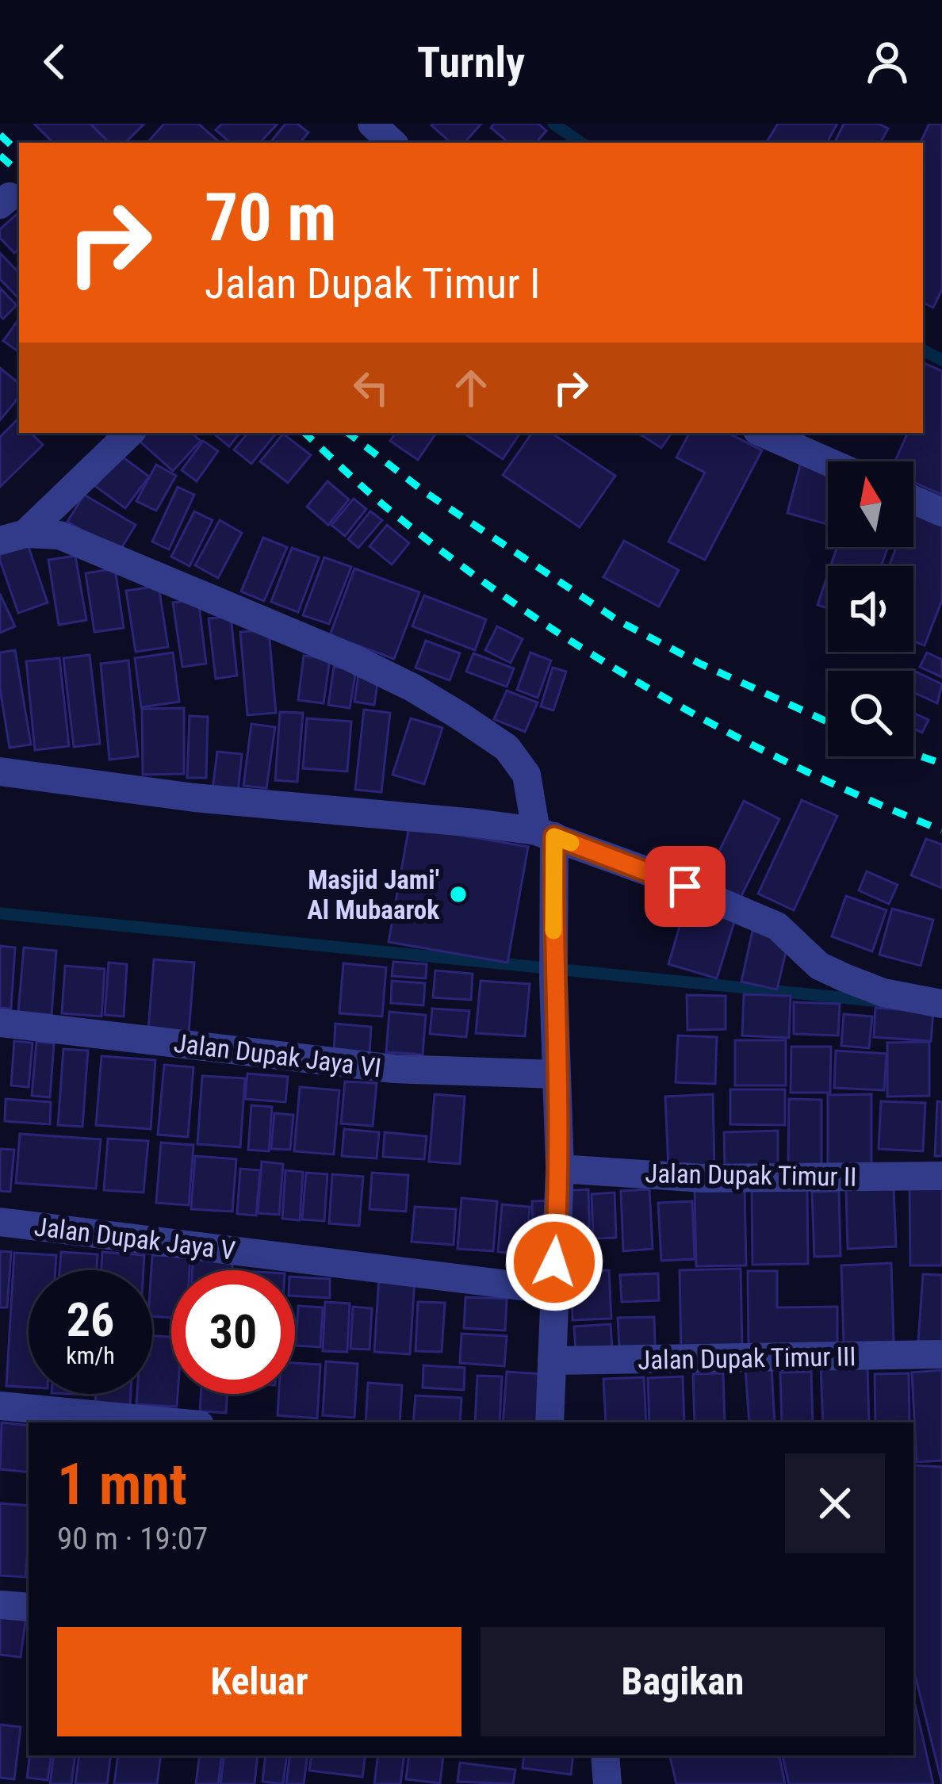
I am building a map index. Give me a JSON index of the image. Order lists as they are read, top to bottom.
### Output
{
  "streets": {
    "street": [
      "Jalan Dupak Jaya VI",
      "Jalan Dupak Timur II",
      "Jalan Dupak Jaya V",
      "Jalan Dupak Timur III"
    ]
  },
  "places": ["Masjid Jami' Al Mubaarok"],
  "north": "top",
  "page": {
    "header": "Turnly",
    "turn": ["70 m", "Jalan Dupak Timur I"],
    "speed": "26 km/h",
    "limit": "30",
    "heading": ["1 mnt", "90 m · 19:07"],
    "buttons": ["Keluar", "Bagikan"]
  }
}
